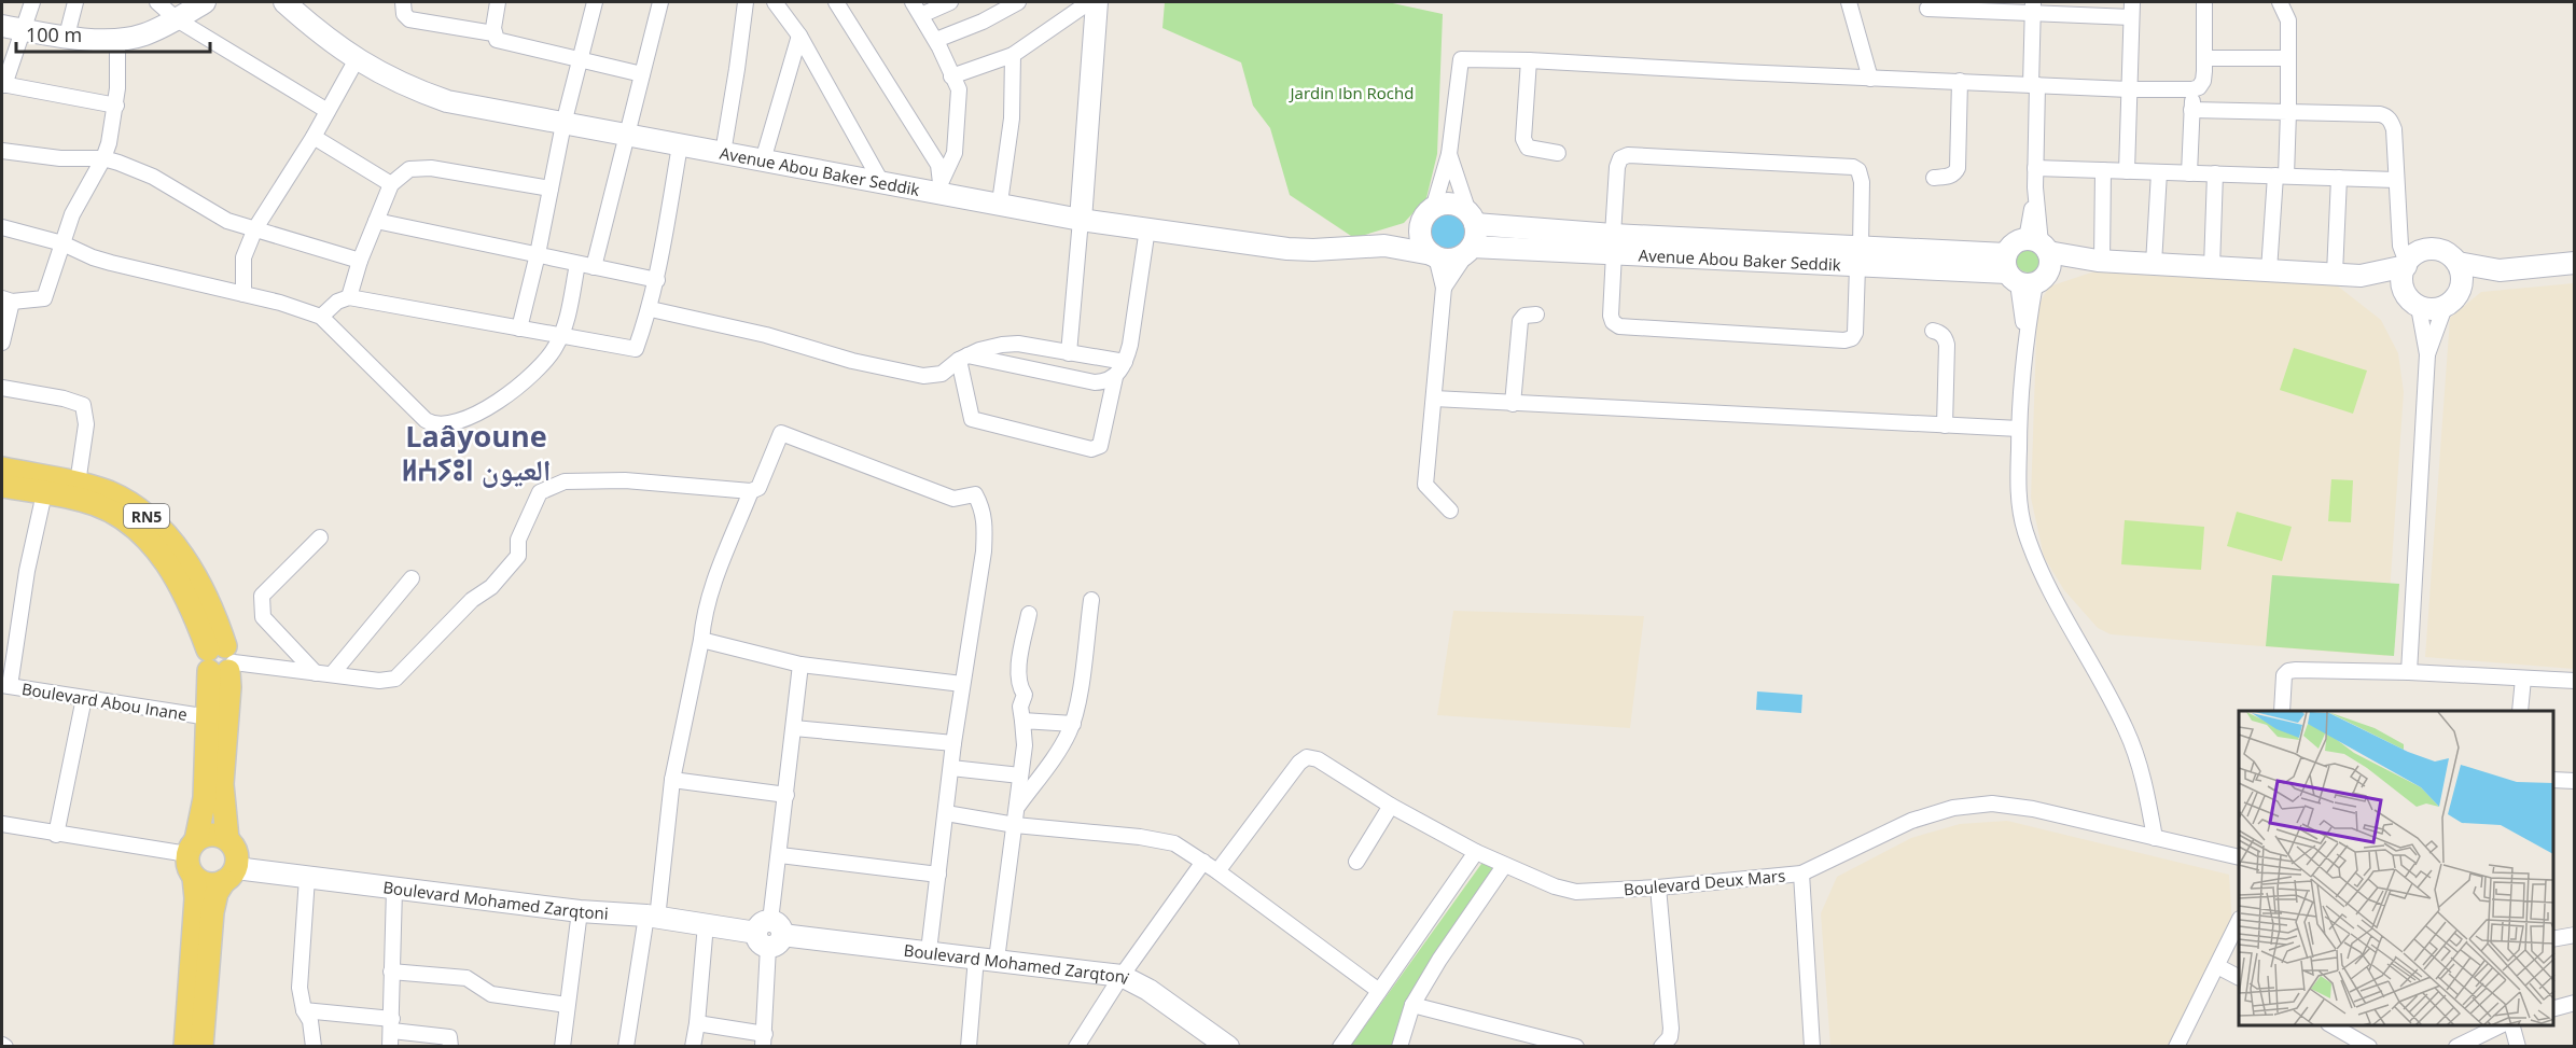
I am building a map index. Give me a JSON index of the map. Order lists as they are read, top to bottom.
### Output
{
  "streets": {
    "main road": ["Avenue Abou Baker Seddik", "RN5", "Boulevard Mohamed Zarqtoni"],
    "street": ["Boulevard Abou Inane", "Boulevard Deux Mars"]
  },
  "crossings": [
    ["RN5", "Boulevard Abou Inane"],
    ["RN5", "Boulevard Mohamed Zarqtoni"]
  ],
  "districts": ["Laâyoune ⵍⵄⵢⵓⵏ العيون"],
  "parks": ["Jardin Ibn Rochd"],
  "scale_bar": "100 m"
}
